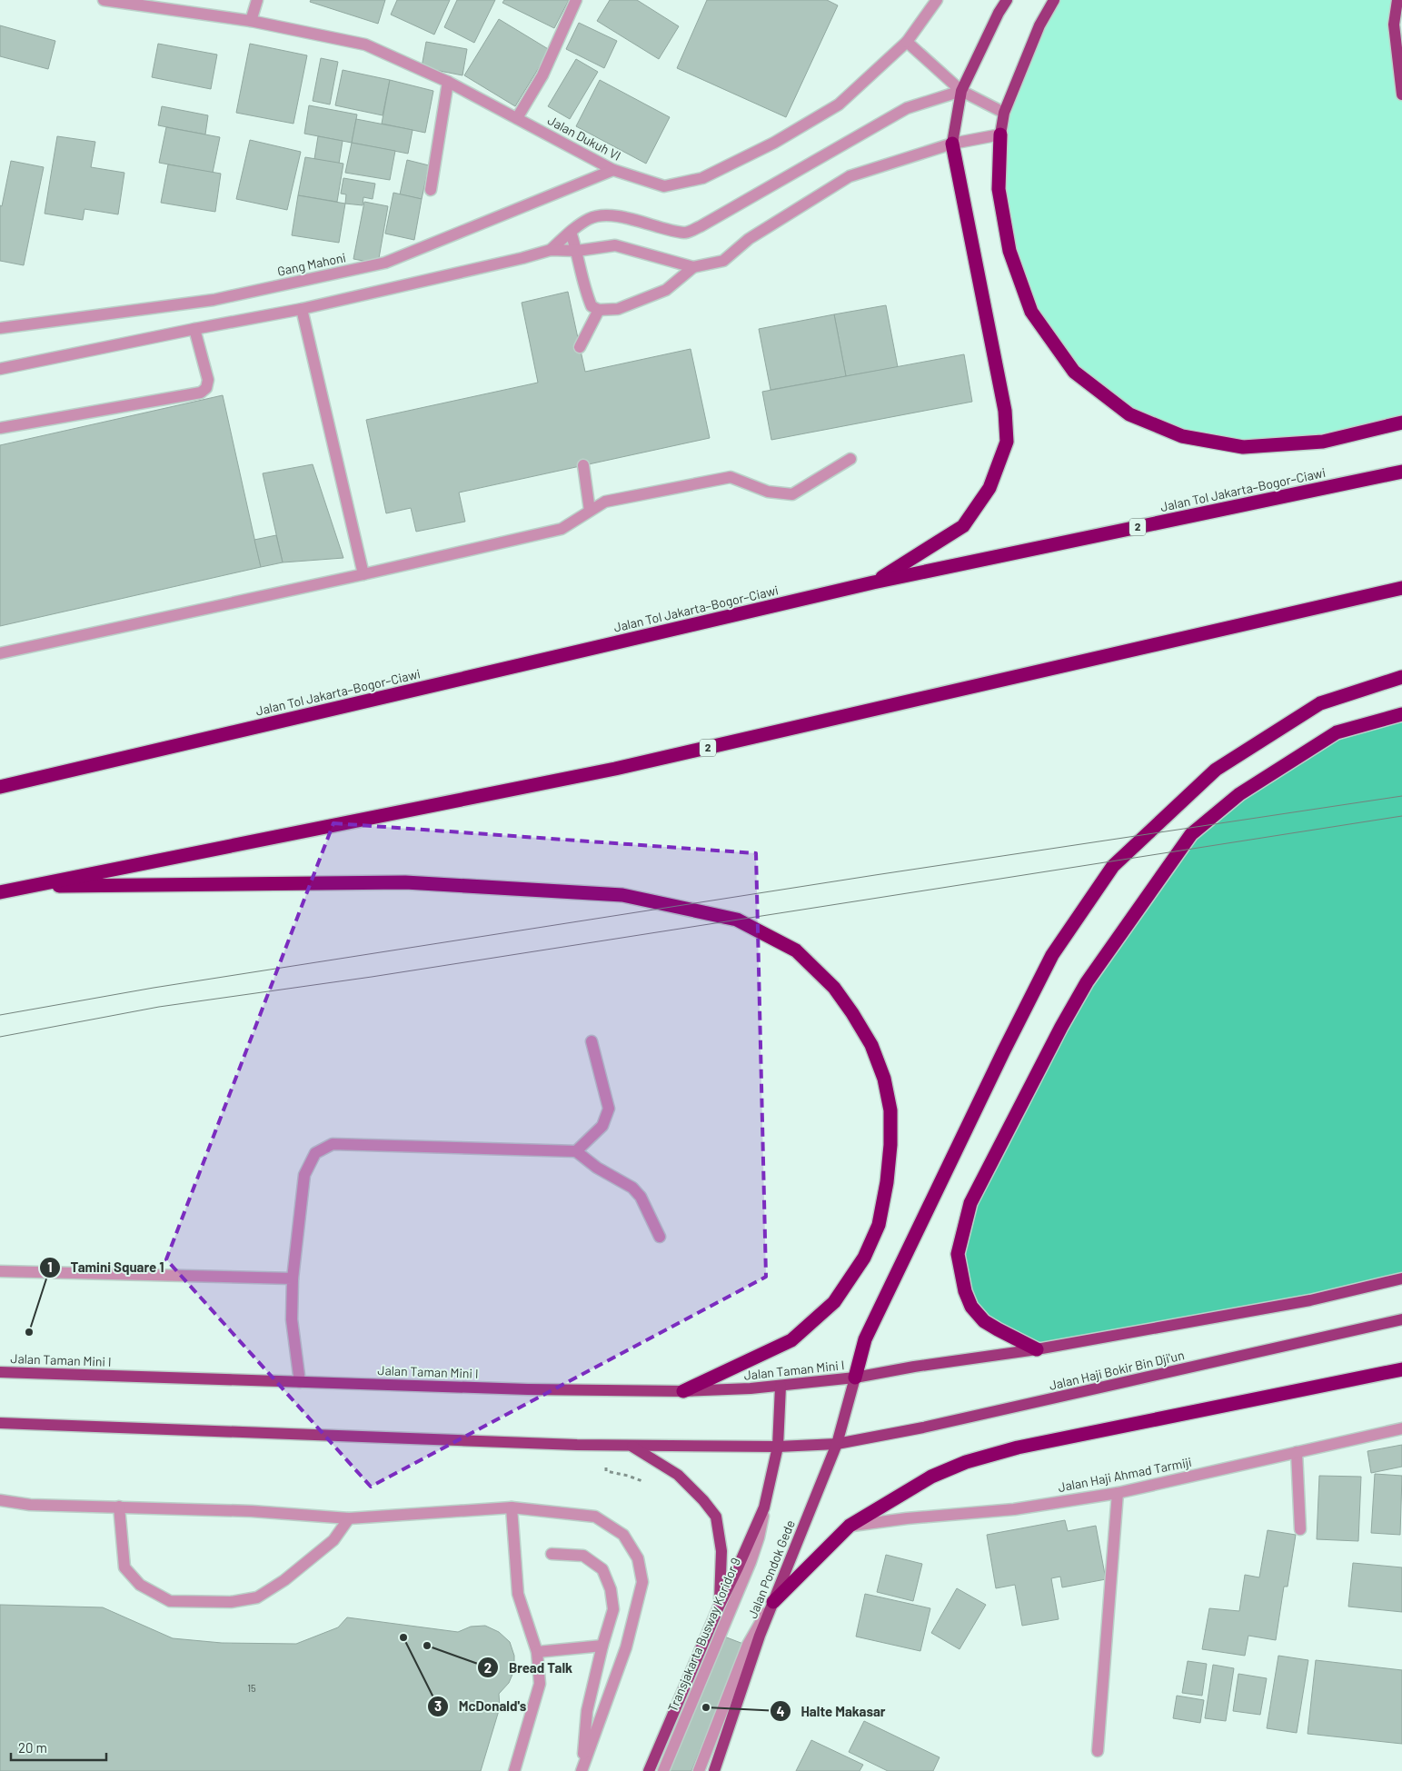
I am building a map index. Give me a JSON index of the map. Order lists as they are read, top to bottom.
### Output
{
  "streets": {
    "highway": ["Jalan Tol Jakarta–Bogor–Ciawi", "2"],
    "main road": ["Jalan Taman Mini I", "Jalan Haji Bokir Bin Dji'un", "Jalan Pondok Gede"],
    "street": [
      "Jalan Dukuh VI",
      "Gang Mahoni",
      "Jalan Haji Ahmad Tarmiji",
      "Transjakarta Busway Koridor 9"
    ]
  },
  "crossings": [
    ["Jalan Dukuh VI", "Gang Mahoni"],
    ["Jalan Taman Mini I", "Jalan Pondok Gede"],
    ["Jalan Haji Bokir Bin Dji'un", "Jalan Pondok Gede"]
  ],
  "places": [
    "Tamini Square 1",
    "McDonald's",
    "Bread Talk",
    "Halte Makasar"
  ],
  "house_numbers": ["15"],
  "scale_bar": "20 m"
}
